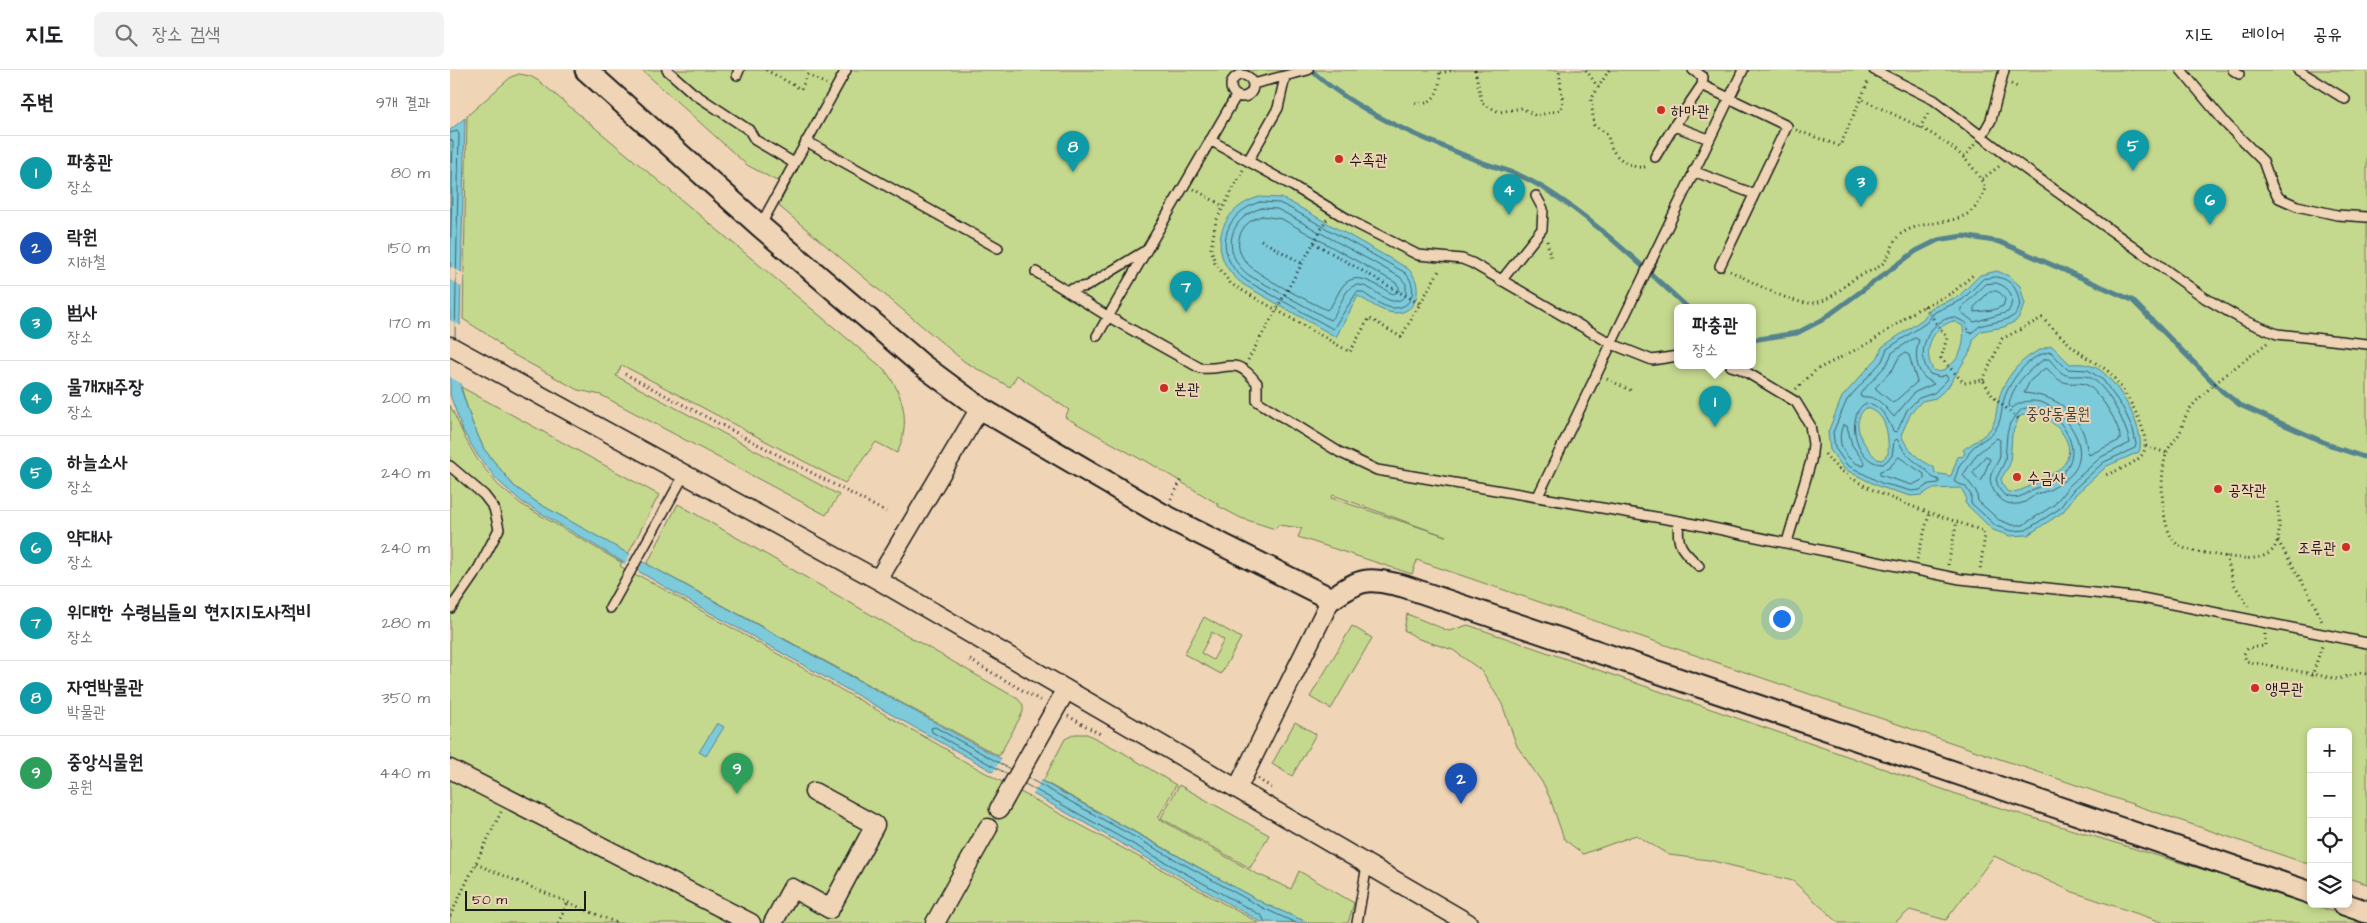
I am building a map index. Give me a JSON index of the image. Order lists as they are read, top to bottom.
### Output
{
  "parks": ["중앙동물원"],
  "places": [
    "하마관",
    "수족관",
    "본관",
    "수금사",
    "공작관",
    "조류관",
    "앵무관"
  ],
  "scale_bar": "50 m",
  "page": {
    "header": "지도",
    "search": "장소 검색",
    "nav": ["지도", "레이어", "공유"],
    "heading": ["주변", "9개 결과"],
    "pins": [
      "5",
      "8",
      "3",
      "4",
      "6",
      "7",
      "1",
      "9",
      "2"
    ],
    "list": [
      {
        "mark": "1",
        "name": "파충관",
        "note": "장소",
        "value": "80 m"
      },
      {
        "mark": "2",
        "name": "락원",
        "note": "지하철",
        "value": "150 m"
      },
      {
        "mark": "3",
        "name": "범사",
        "note": "장소",
        "value": "170 m"
      },
      {
        "mark": "4",
        "name": "물개재주장",
        "note": "장소",
        "value": "200 m"
      },
      {
        "mark": "5",
        "name": "하늘소사",
        "note": "장소",
        "value": "240 m"
      },
      {
        "mark": "6",
        "name": "약대사",
        "note": "장소",
        "value": "240 m"
      },
      {
        "mark": "7",
        "name": "위대한 수령님들의 현지지도사적비",
        "note": "장소",
        "value": "280 m"
      },
      {
        "mark": "8",
        "name": "자연박물관",
        "note": "박물관",
        "value": "350 m"
      },
      {
        "mark": "9",
        "name": "중앙식물원",
        "note": "공원",
        "value": "440 m"
      }
    ],
    "popup": ["파충관", "장소"],
    "map_buttons": ["+", "−"],
    "scale": "50 m"
  }
}
